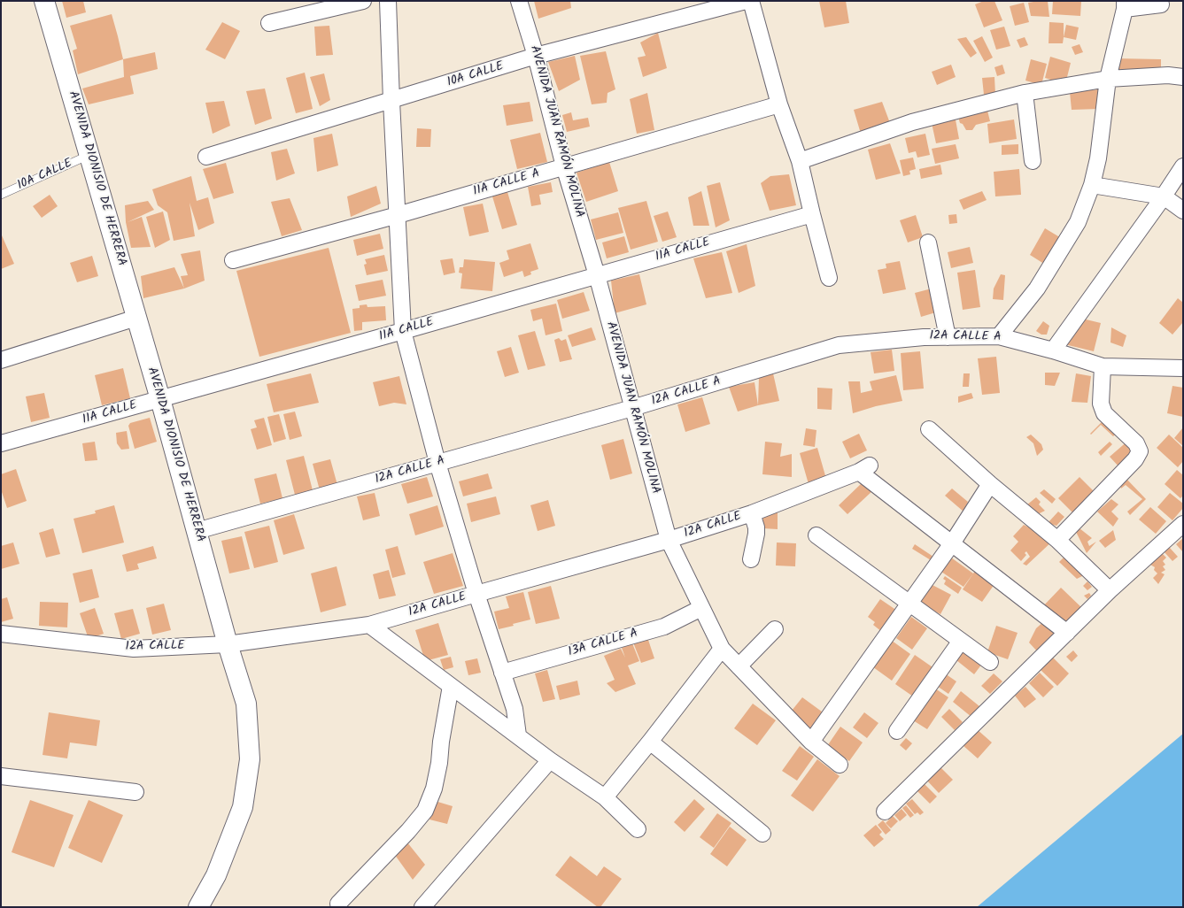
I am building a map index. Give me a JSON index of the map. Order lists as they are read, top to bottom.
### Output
{
  "streets": {
    "street": [
      "10A CALLE",
      "AVENIDA JUAN RAMÓN MOLINA",
      "AVENIDA DIONISIO DE HERRERA",
      "11A CALLE A",
      "11A CALLE",
      "12A CALLE A",
      "12A CALLE",
      "13A CALLE A"
    ]
  },
  "crossings": [
    ["10A CALLE", "AVENIDA JUAN RAMÓN MOLINA"],
    ["10A CALLE", "AVENIDA DIONISIO DE HERRERA"],
    ["AVENIDA JUAN RAMÓN MOLINA", "11A CALLE A"],
    ["AVENIDA JUAN RAMÓN MOLINA", "11A CALLE"],
    ["AVENIDA JUAN RAMÓN MOLINA", "12A CALLE A"],
    ["AVENIDA JUAN RAMÓN MOLINA", "12A CALLE"],
    ["AVENIDA JUAN RAMÓN MOLINA", "13A CALLE A"],
    ["AVENIDA DIONISIO DE HERRERA", "11A CALLE"],
    ["AVENIDA DIONISIO DE HERRERA", "12A CALLE A"],
    ["AVENIDA DIONISIO DE HERRERA", "12A CALLE"]
  ]
}
